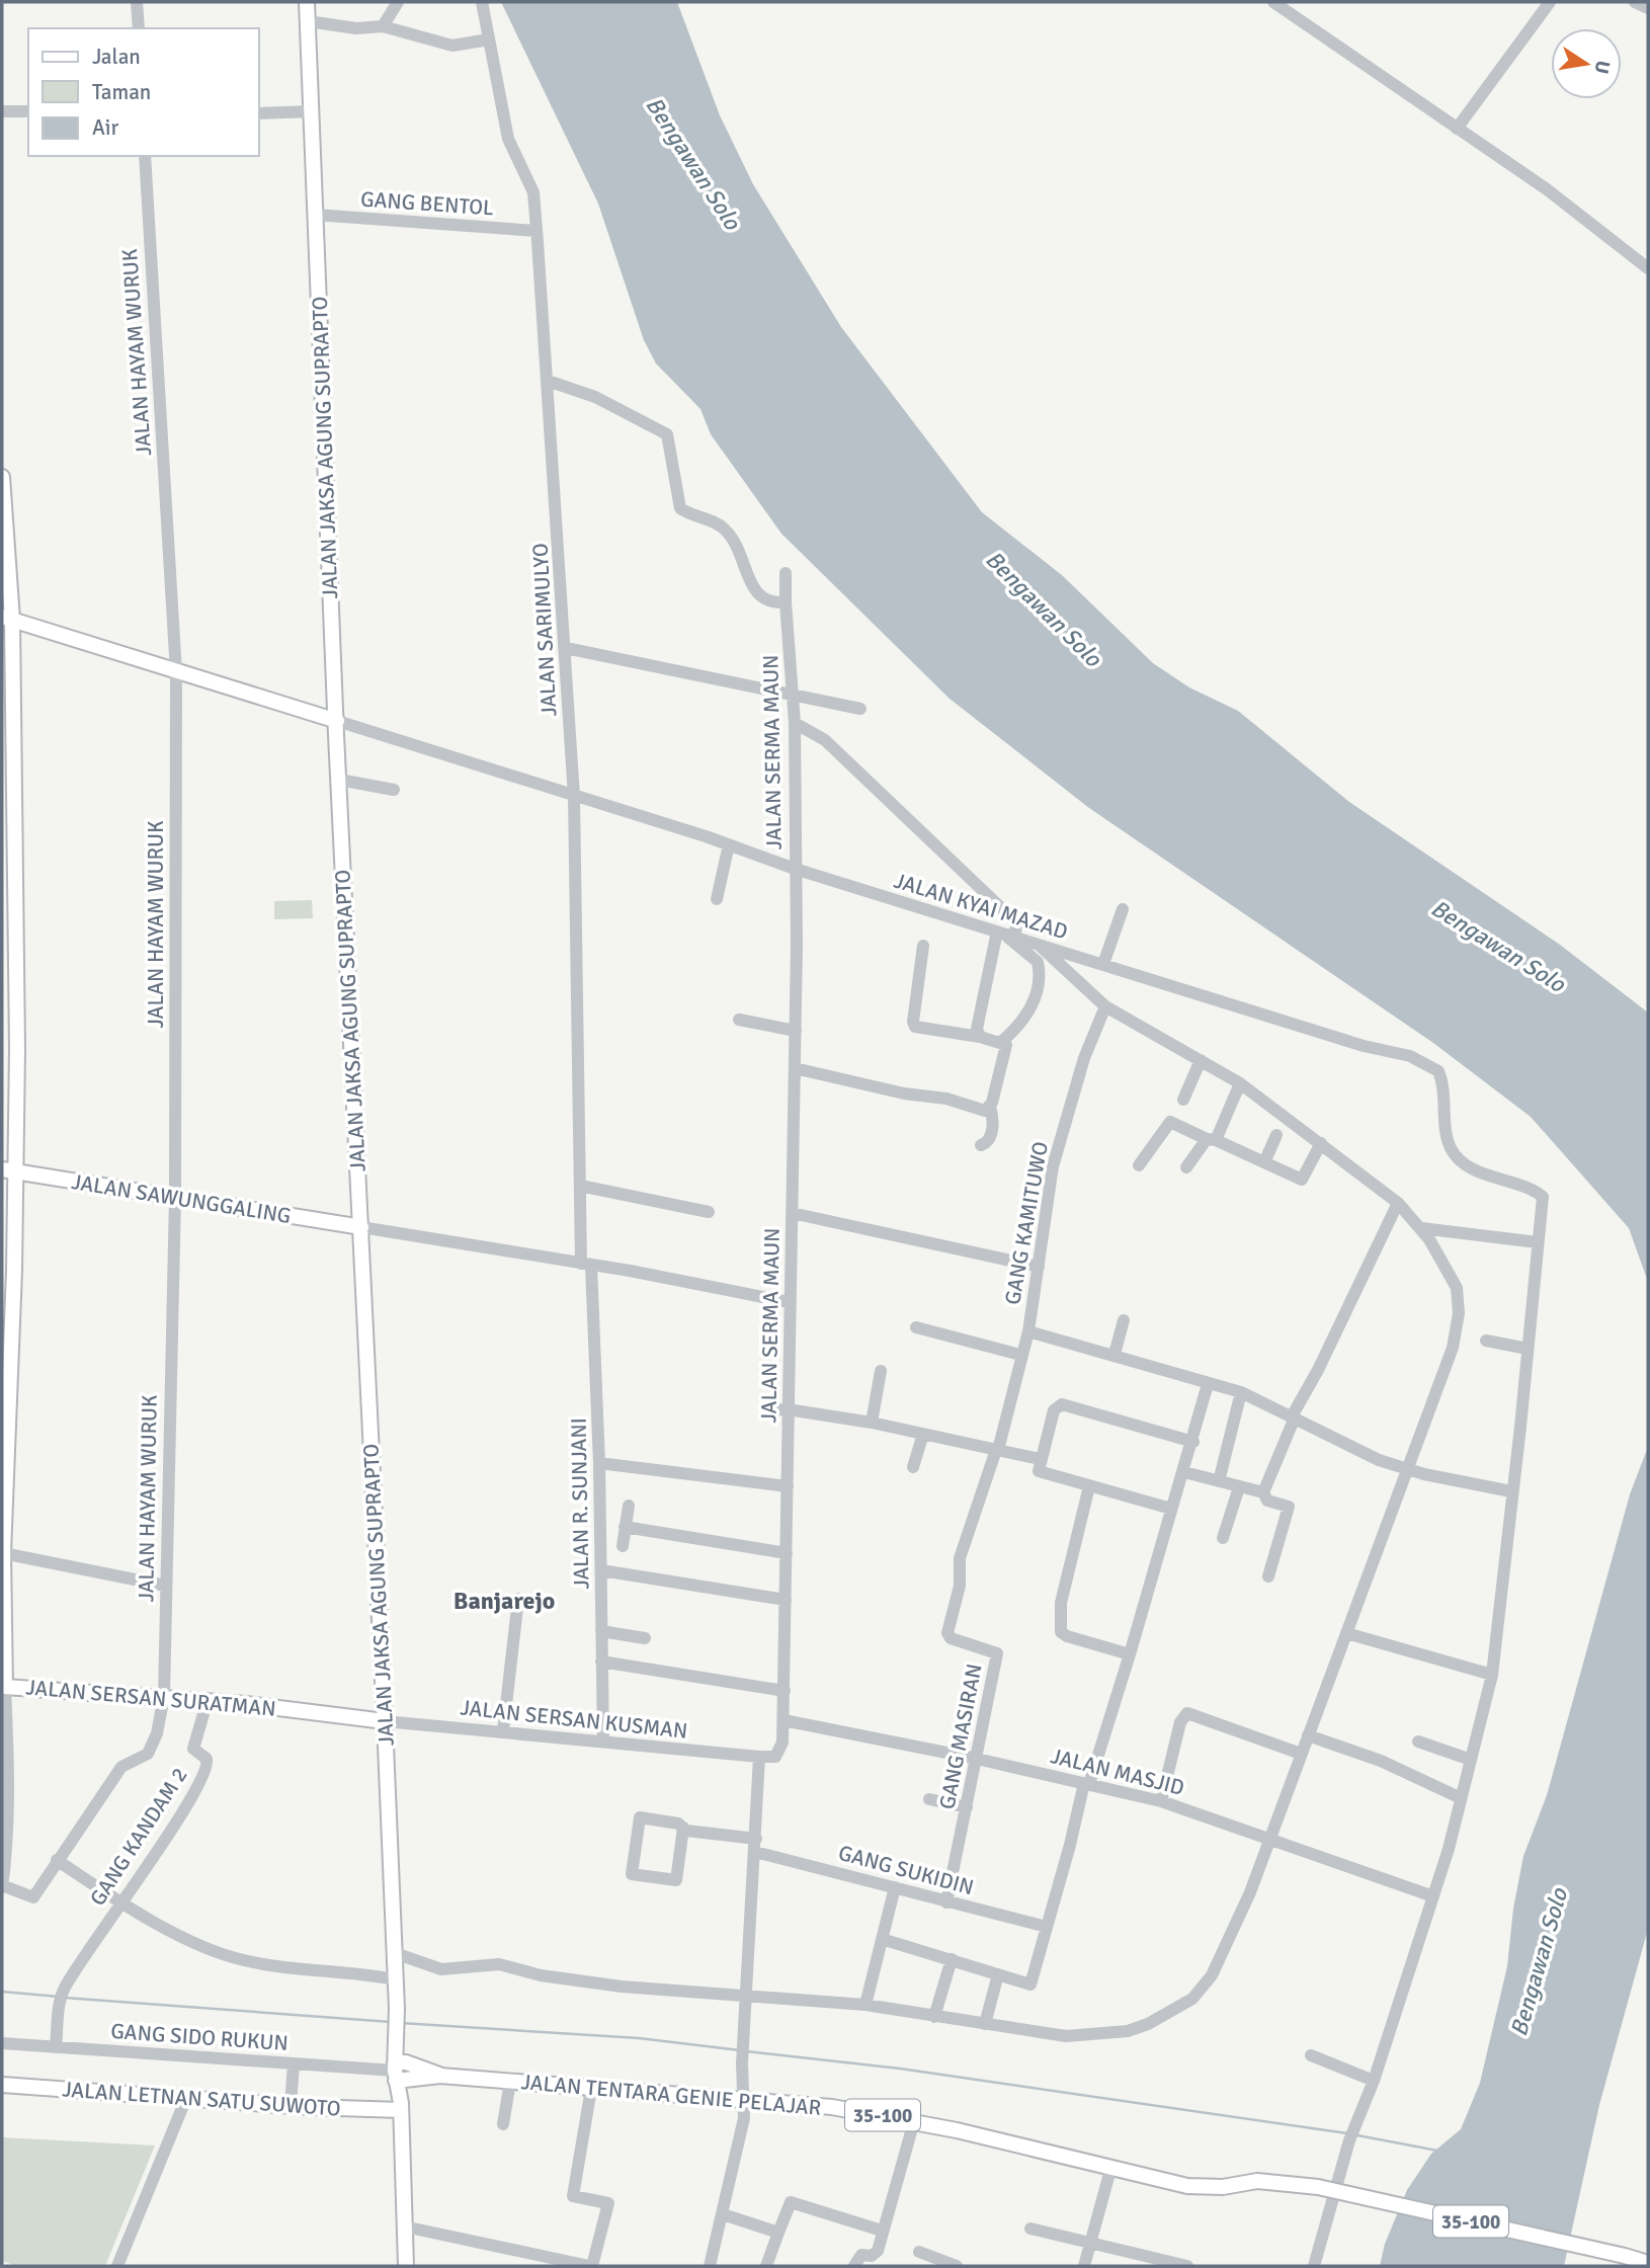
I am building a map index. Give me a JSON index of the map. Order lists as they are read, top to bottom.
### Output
{
  "streets": {
    "main road": [
      "JALAN JAKSA AGUNG SUPRAPTO",
      "JALAN SAWUNGGALING",
      "JALAN SERSAN SURATMAN",
      "JALAN TENTARA GENIE PELAJAR",
      "JALAN LETNAN SATU SUWOTO",
      "35-100"
    ],
    "street": [
      "GANG BENTOL",
      "JALAN HAYAM WURUK",
      "JALAN SARIMULYO",
      "JALAN SERMA MAUN",
      "JALAN KYAI MAZAD",
      "GANG KAMITUWO",
      "JALAN R. SUNJANI",
      "JALAN SERSAN KUSMAN",
      "GANG MASIRAN",
      "JALAN MASJID",
      "GANG KANDAM 2",
      "GANG SUKIDIN",
      "GANG SIDO RUKUN"
    ]
  },
  "crossings": [
    ["GANG BENTOL", "JALAN JAKSA AGUNG SUPRAPTO"],
    ["GANG BENTOL", "JALAN SARIMULYO"],
    ["JALAN HAYAM WURUK", "JALAN SAWUNGGALING"],
    ["JALAN HAYAM WURUK", "JALAN SERSAN SURATMAN"],
    ["JALAN JAKSA AGUNG SUPRAPTO", "JALAN KYAI MAZAD"],
    ["JALAN JAKSA AGUNG SUPRAPTO", "JALAN SAWUNGGALING"],
    ["JALAN JAKSA AGUNG SUPRAPTO", "JALAN SERSAN SURATMAN"],
    ["JALAN JAKSA AGUNG SUPRAPTO", "JALAN SERSAN KUSMAN"],
    ["JALAN JAKSA AGUNG SUPRAPTO", "GANG SIDO RUKUN"],
    ["JALAN JAKSA AGUNG SUPRAPTO", "JALAN TENTARA GENIE PELAJAR"],
    ["JALAN SARIMULYO", "JALAN KYAI MAZAD"],
    ["JALAN SARIMULYO", "JALAN R. SUNJANI"],
    ["JALAN SERMA MAUN", "JALAN KYAI MAZAD"],
    ["JALAN SERMA MAUN", "JALAN SERSAN KUSMAN"],
    ["JALAN SERMA MAUN", "JALAN MASJID"],
    ["JALAN SAWUNGGALING", "JALAN SERSAN SURATMAN"],
    ["GANG KAMITUWO", "GANG MASIRAN"],
    ["JALAN R. SUNJANI", "JALAN SERSAN KUSMAN"],
    ["JALAN SERSAN SURATMAN", "JALAN SERSAN KUSMAN"],
    ["JALAN SERSAN SURATMAN", "GANG KANDAM 2"],
    ["GANG MASIRAN", "JALAN MASJID"],
    ["GANG MASIRAN", "GANG SUKIDIN"],
    ["GANG KANDAM 2", "GANG SIDO RUKUN"],
    ["GANG SIDO RUKUN", "JALAN TENTARA GENIE PELAJAR"]
  ],
  "districts": ["Banjarejo"],
  "water": ["Bengawan Solo"],
  "legend": ["Jalan", "Taman", "Air"],
  "north": "right"
}
